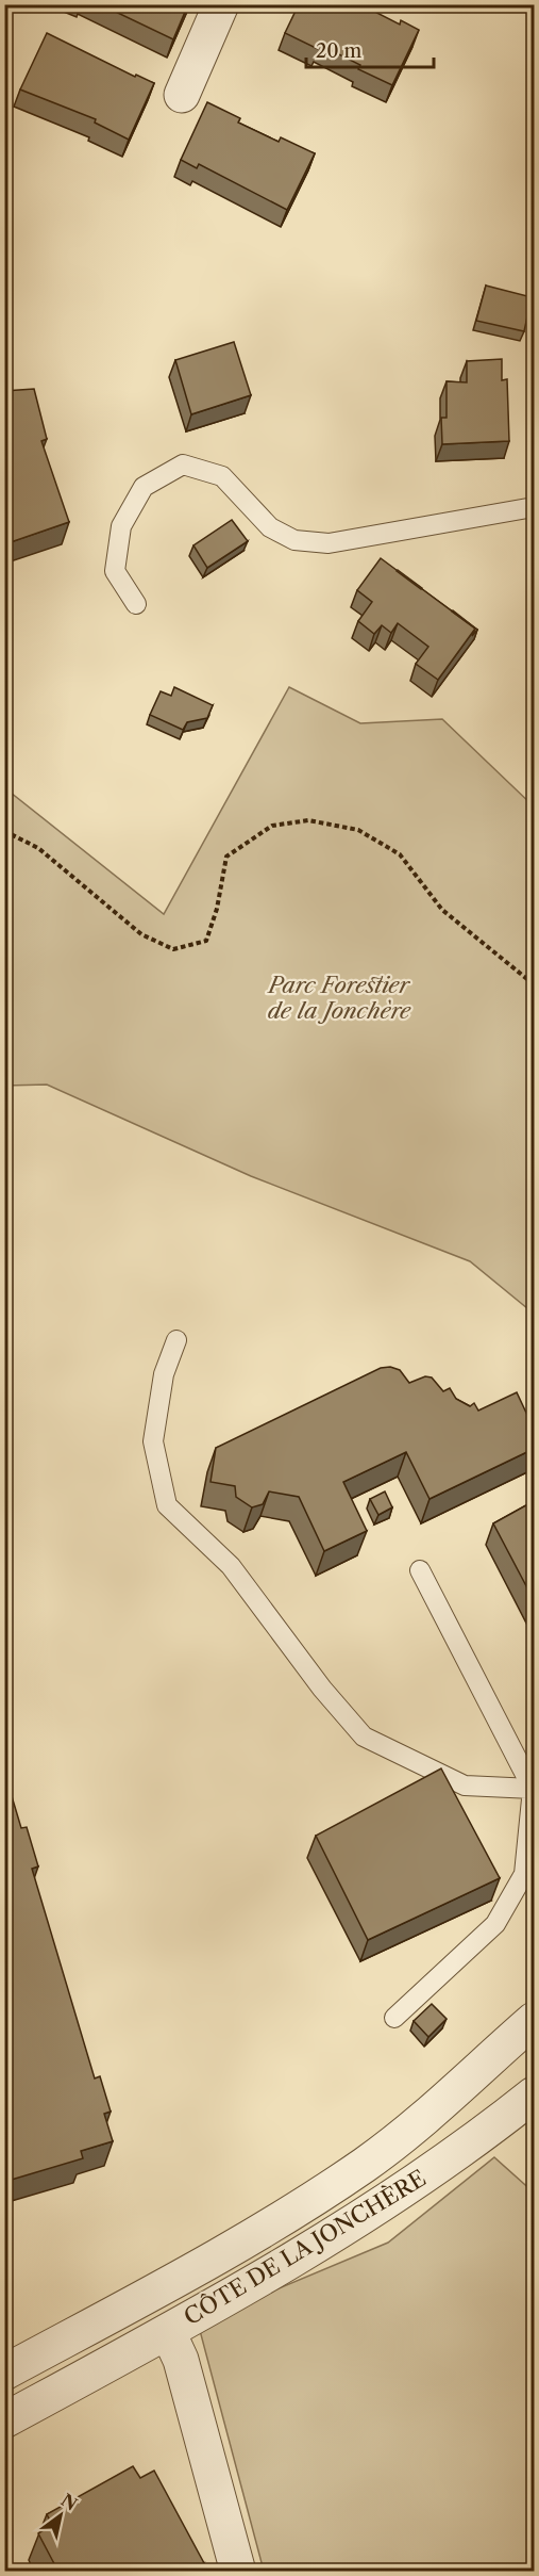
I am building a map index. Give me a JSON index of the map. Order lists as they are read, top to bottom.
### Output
{
  "streets": {
    "street": ["CÔTE DE LA JONCHÈRE"]
  },
  "parks": ["Parc Forestier de la Jonchère"],
  "scale_bar": "20 m",
  "north": "top right"
}
